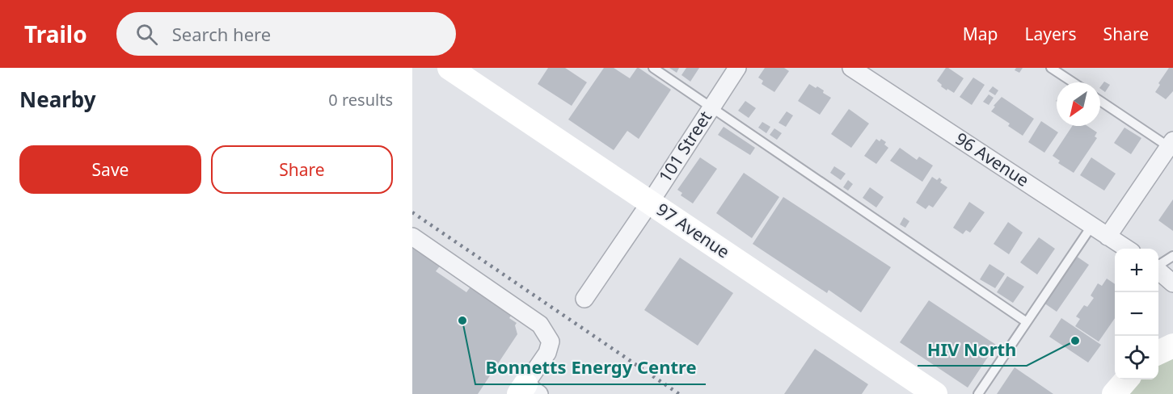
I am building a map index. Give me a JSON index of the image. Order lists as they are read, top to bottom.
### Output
{
  "streets": {
    "street": ["101 Street", "96 Avenue", "97 Avenue"]
  },
  "crossings": [
    ["101 Street", "97 Avenue"]
  ],
  "places": ["Bonnetts Energy Centre", "HIV North"],
  "north": "bottom left",
  "page": {
    "header": "Trailo",
    "search": "Search here",
    "nav": ["Map", "Layers", "Share"],
    "heading": ["Nearby", "0 results"],
    "buttons": ["Save", "Share"],
    "map_buttons": ["+", "−"]
  }
}
